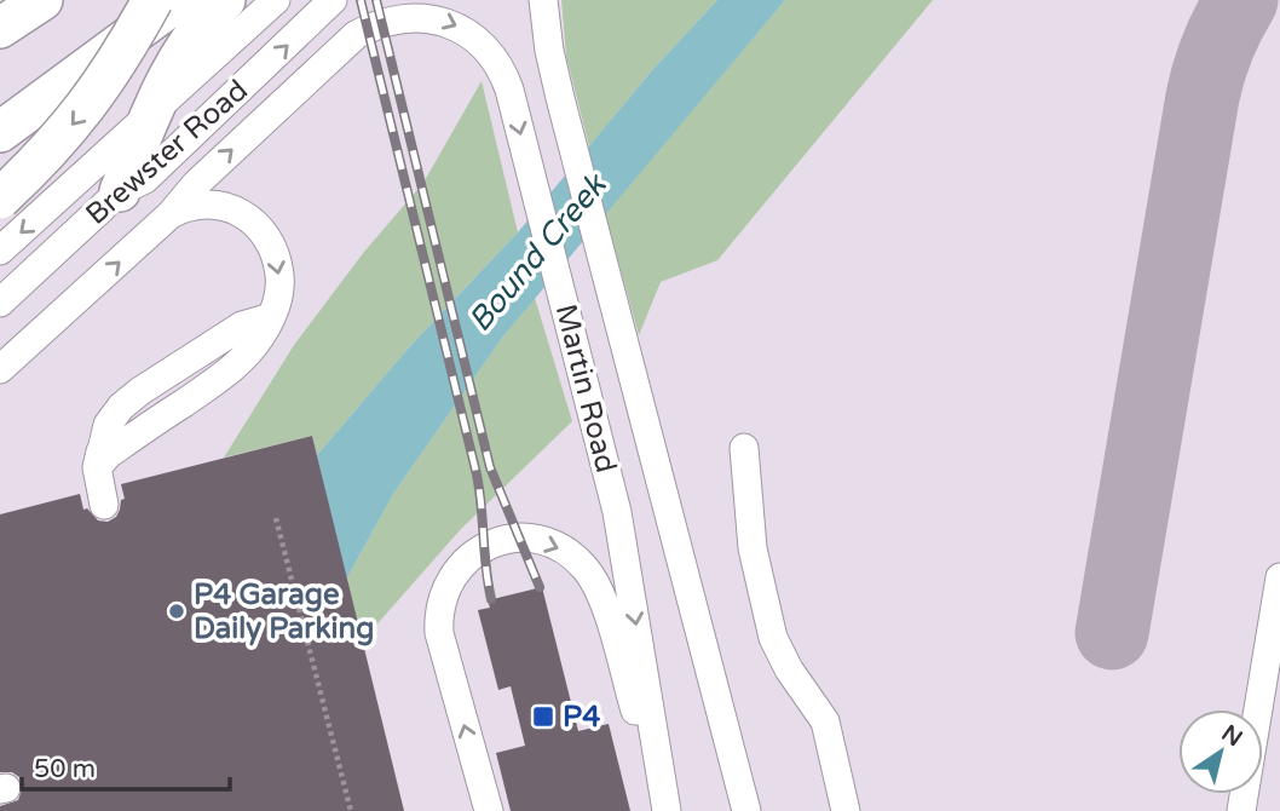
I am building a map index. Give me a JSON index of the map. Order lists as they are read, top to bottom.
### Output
{
  "streets": {
    "street": ["Brewster Road", "Martin Road"]
  },
  "water": ["Bound Creek"],
  "places": {
    "other": ["P4 Garage Daily Parking"],
    "transit": ["P4"]
  },
  "scale_bar": "50 m",
  "north": "top right"
}
